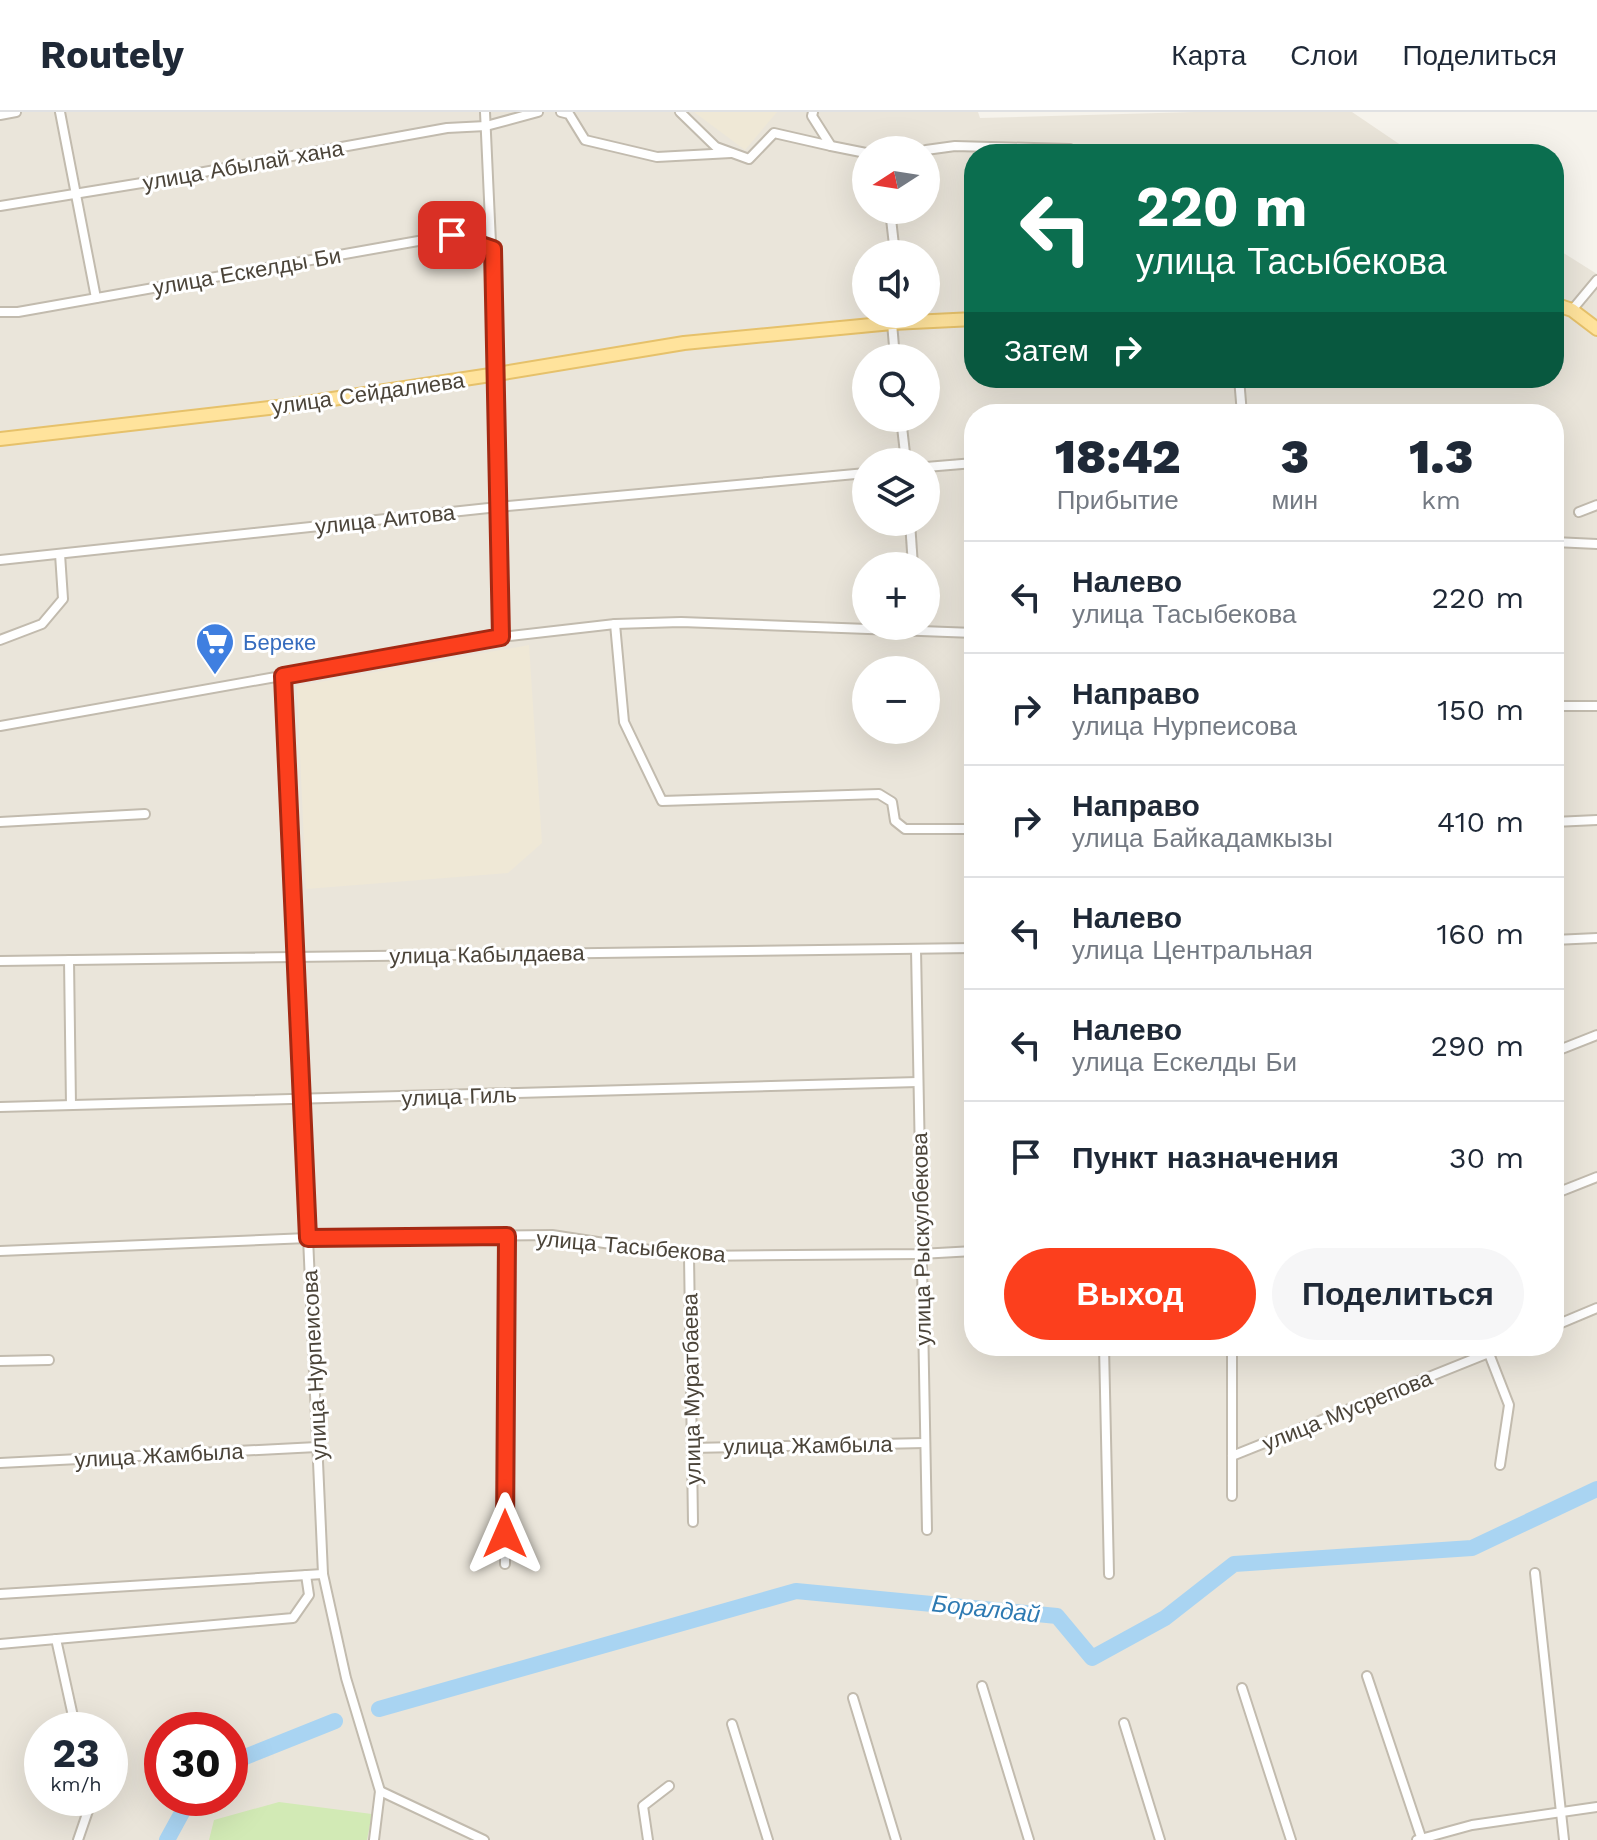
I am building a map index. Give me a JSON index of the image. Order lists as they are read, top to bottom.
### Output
{
  "streets": {
    "main road": ["улица Сейдалиева"],
    "street": [
      "улица Абылай хана",
      "улица Ескелды Би",
      "улица Аитова",
      "улица Кабылдаева",
      "улица Гиль",
      "улица Рыскулбекова",
      "улица Тасыбекова",
      "улица Нурпеисова",
      "улица Муратбаева",
      "улица Мусрепова",
      "улица Жамбыла"
    ]
  },
  "crossings": [
    ["улица Кабылдаева", "улица Рыскулбекова"],
    ["улица Кабылдаева", "улица Нурпеисова"],
    ["улица Гиль", "улица Рыскулбекова"],
    ["улица Гиль", "улица Нурпеисова"],
    ["улица Рыскулбекова", "улица Тасыбекова"],
    ["улица Рыскулбекова", "улица Жамбыла"],
    ["улица Тасыбекова", "улица Нурпеисова"],
    ["улица Тасыбекова", "улица Муратбаева"],
    ["улица Нурпеисова", "улица Жамбыла"],
    ["улица Муратбаева", "улица Жамбыла"]
  ],
  "water": ["Боралдай"],
  "places": {
    "supermarket": ["Береке"]
  },
  "north": "left",
  "page": {
    "header": "Routely",
    "nav": ["Карта", "Слои", "Поделиться"],
    "map_buttons": ["+", "−"],
    "turn": ["220 m", "улица Тасыбекова"],
    "then": "Затем",
    "eta": [
      "18:42",
      "Прибытие",
      "3",
      "мин",
      "1.3",
      "km"
    ],
    "list": [
      {
        "name": "Налево",
        "note": "улица Тасыбекова",
        "value": "220 m"
      },
      {
        "name": "Направо",
        "note": "улица Нурпеисова",
        "value": "150 m"
      },
      {
        "name": "Направо",
        "note": "улица Байкадамкызы",
        "value": "410 m"
      },
      {
        "name": "Налево",
        "note": "улица Центральная",
        "value": "160 m"
      },
      {
        "name": "Налево",
        "note": "улица Ескелды Би",
        "value": "290 m"
      },
      {
        "name": "Пункт назначения",
        "value": "30 m"
      }
    ],
    "buttons": ["Выход", "Поделиться"],
    "speed": "23 km/h",
    "limit": "30"
  }
}
